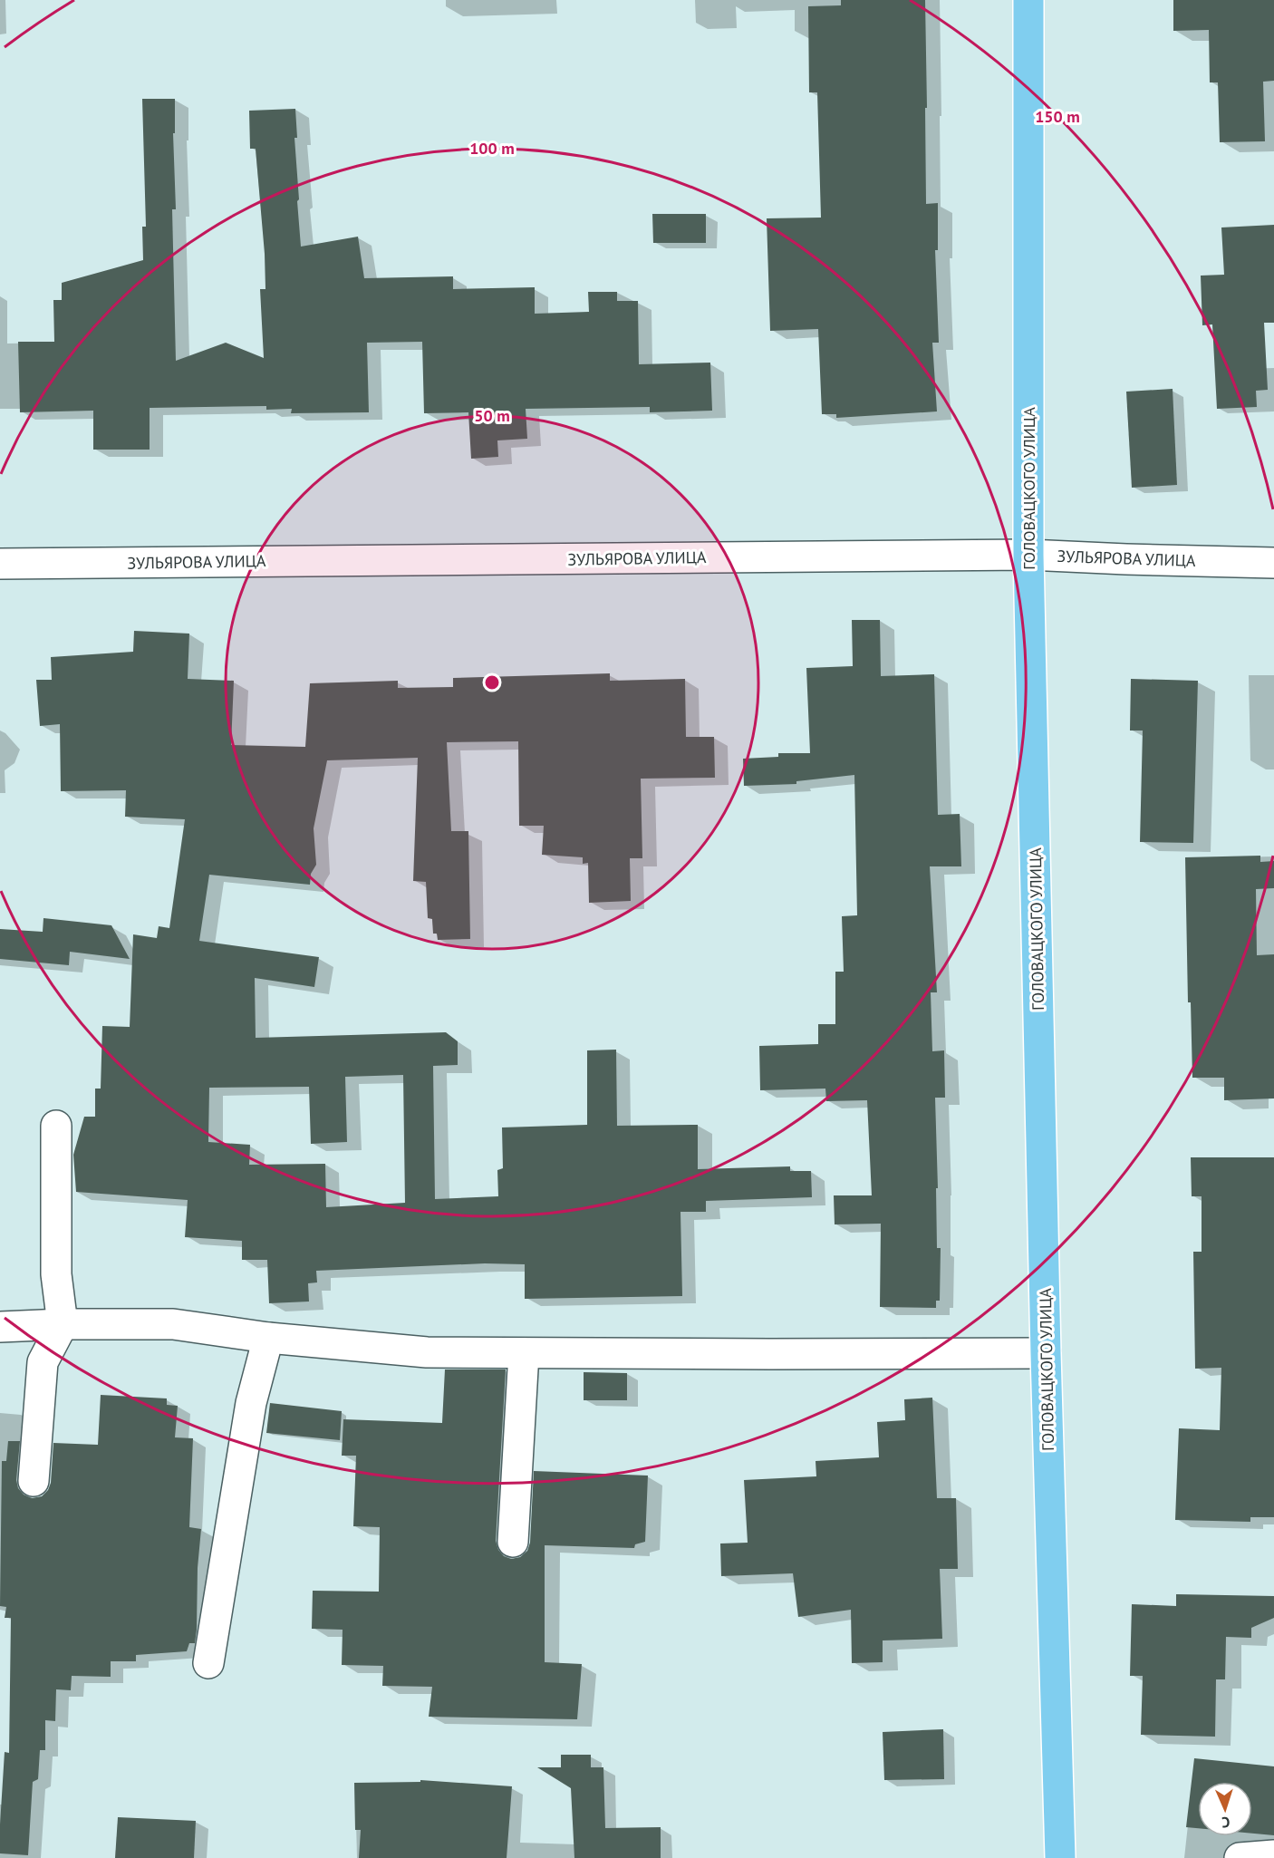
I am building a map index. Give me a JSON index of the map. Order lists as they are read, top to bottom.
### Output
{
  "streets": {
    "main road": ["ГОЛОВАЦКОГО УЛИЦА"],
    "street": ["ЗУЛЬЯРОВА УЛИЦА"]
  },
  "crossings": [
    ["ГОЛОВАЦКОГО УЛИЦА", "ЗУЛЬЯРОВА УЛИЦА"]
  ],
  "north": "bottom",
  "rings": ["150 m", "100 m", "50 m"]
}
